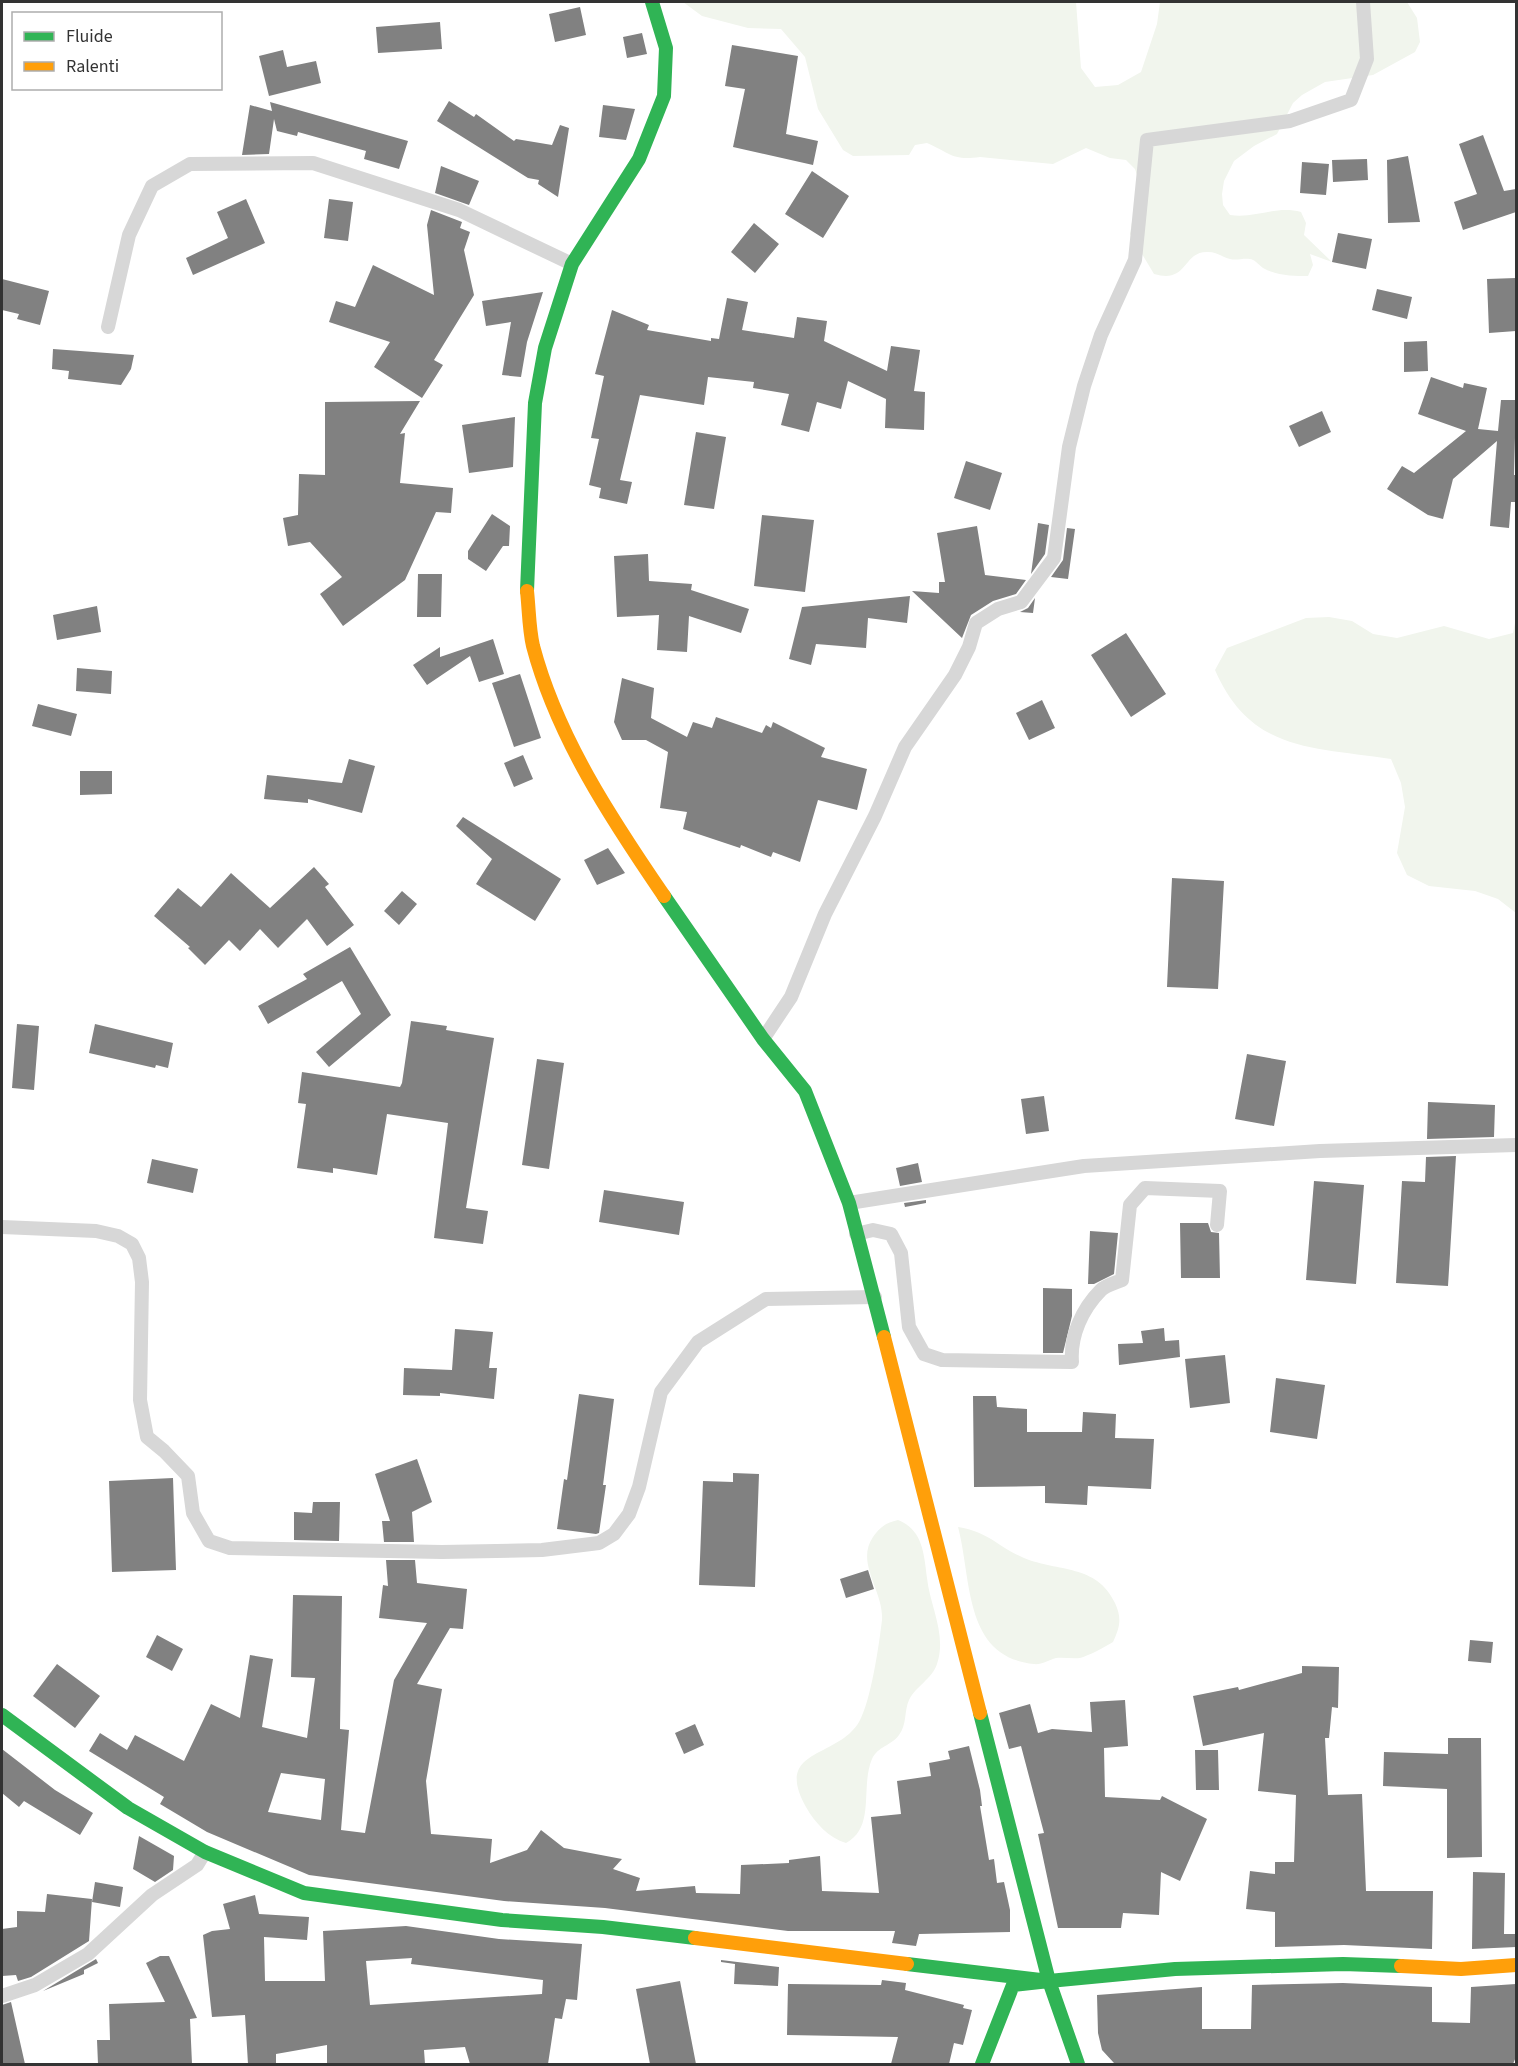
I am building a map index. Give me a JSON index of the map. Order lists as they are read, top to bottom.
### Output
{
  "legend": ["Fluide", "Ralenti"]
}
